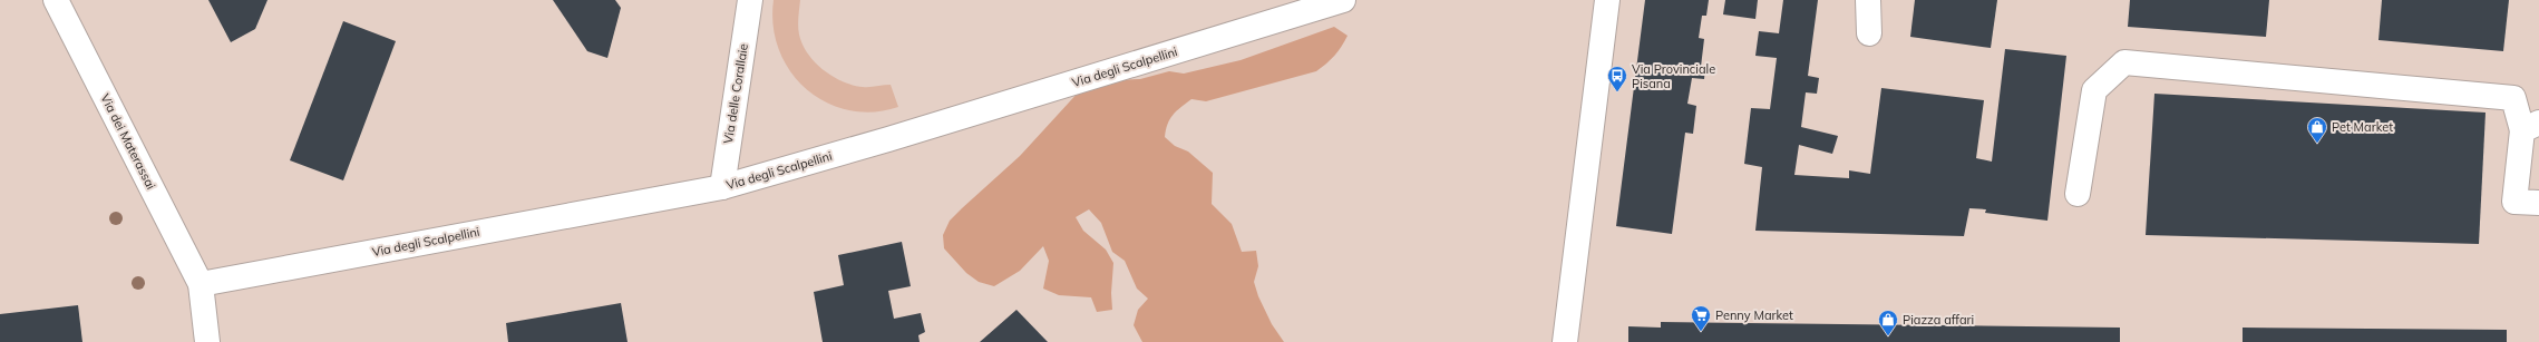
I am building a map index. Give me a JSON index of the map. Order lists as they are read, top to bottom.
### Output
{
  "streets": {
    "street": ["Via degli Scalpellini", "Via delle Corallaie", "Via dei Materassai"]
  },
  "crossings": [
    ["Via degli Scalpellini", "Via delle Corallaie"],
    ["Via degli Scalpellini", "Via dei Materassai"]
  ],
  "places": {
    "bus stop": ["Via Provinciale Pisana"],
    "shop": ["Pet Market", "Piazza affari"],
    "supermarket": ["Penny Market"]
  }
}
